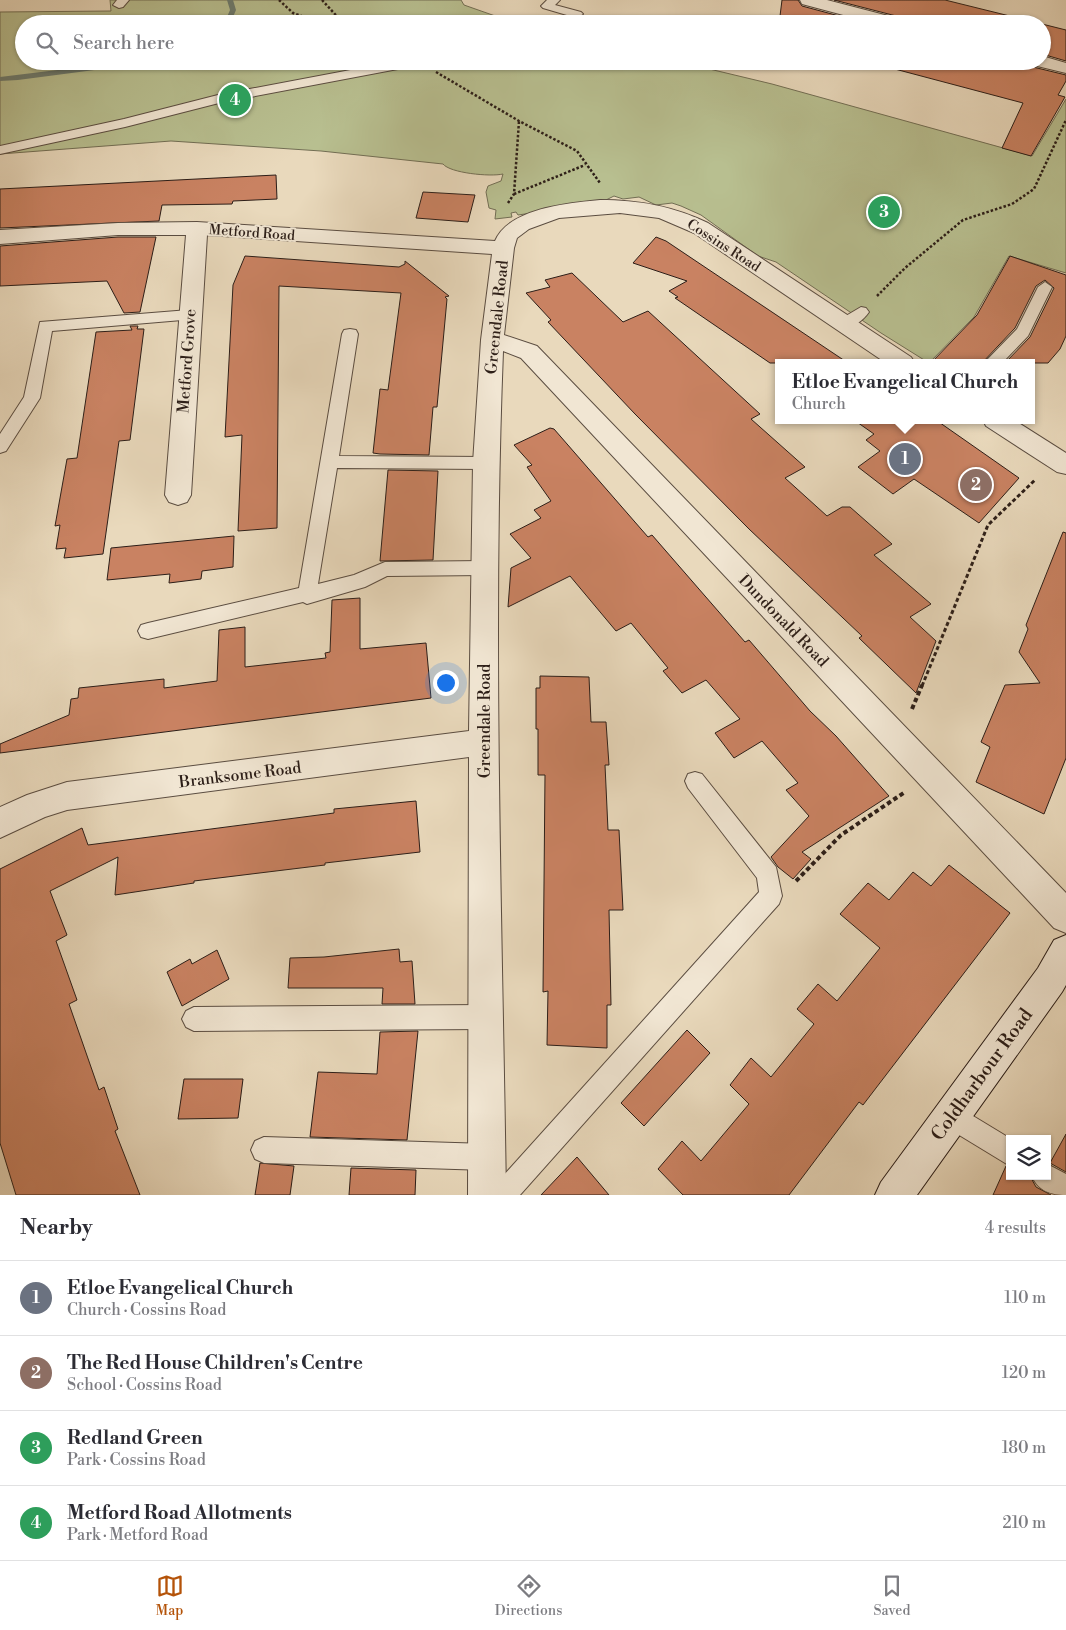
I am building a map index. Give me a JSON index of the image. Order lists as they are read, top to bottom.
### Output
{
  "streets": {
    "street": [
      "Metford Road",
      "Cossins Road",
      "Greendale Road",
      "Metford Grove",
      "Dundonald Road",
      "Branksome Road",
      "Coldharbour Road"
    ]
  },
  "crossings": [
    ["Metford Road", "Cossins Road"],
    ["Metford Road", "Greendale Road"],
    ["Metford Road", "Metford Grove"],
    ["Cossins Road", "Greendale Road"],
    ["Greendale Road", "Dundonald Road"],
    ["Greendale Road", "Branksome Road"]
  ],
  "page": {
    "search": "Search here",
    "pins": [
      "4",
      "3",
      "1",
      "2"
    ],
    "popup": ["Etloe Evangelical Church", "Church"],
    "heading": ["Nearby", "4 results"],
    "list": [
      {
        "mark": "1",
        "name": "Etloe Evangelical Church",
        "note": "Church · Cossins Road",
        "value": "110 m"
      },
      {
        "mark": "2",
        "name": "The Red House Children's Centre",
        "note": "School · Cossins Road",
        "value": "120 m"
      },
      {
        "mark": "3",
        "name": "Redland Green",
        "note": "Park · Cossins Road",
        "value": "180 m"
      },
      {
        "mark": "4",
        "name": "Metford Road Allotments",
        "note": "Park · Metford Road",
        "value": "210 m"
      }
    ],
    "nav": ["Map", "Directions", "Saved"]
  }
}
